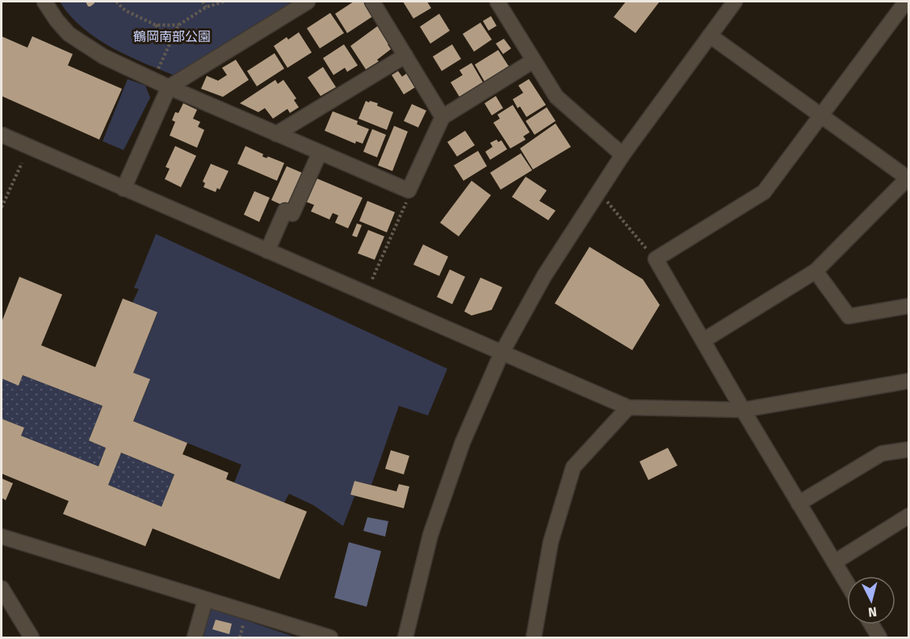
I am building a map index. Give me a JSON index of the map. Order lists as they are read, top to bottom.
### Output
{
  "parks": ["鶴岡南部公園"],
  "north": "bottom"
}
